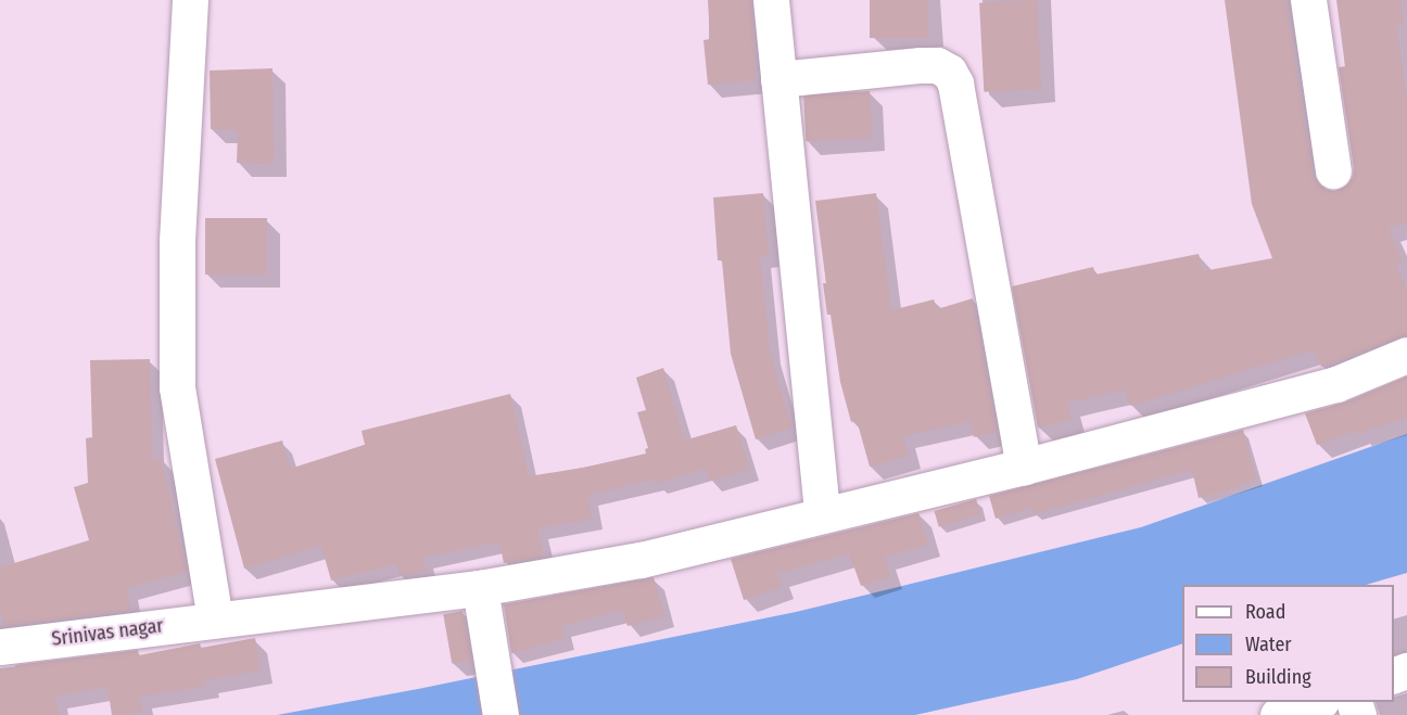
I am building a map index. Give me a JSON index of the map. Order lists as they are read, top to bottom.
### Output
{
  "streets": {
    "street": ["Srinivas nagar"]
  },
  "legend": ["Road", "Water", "Building"]
}
